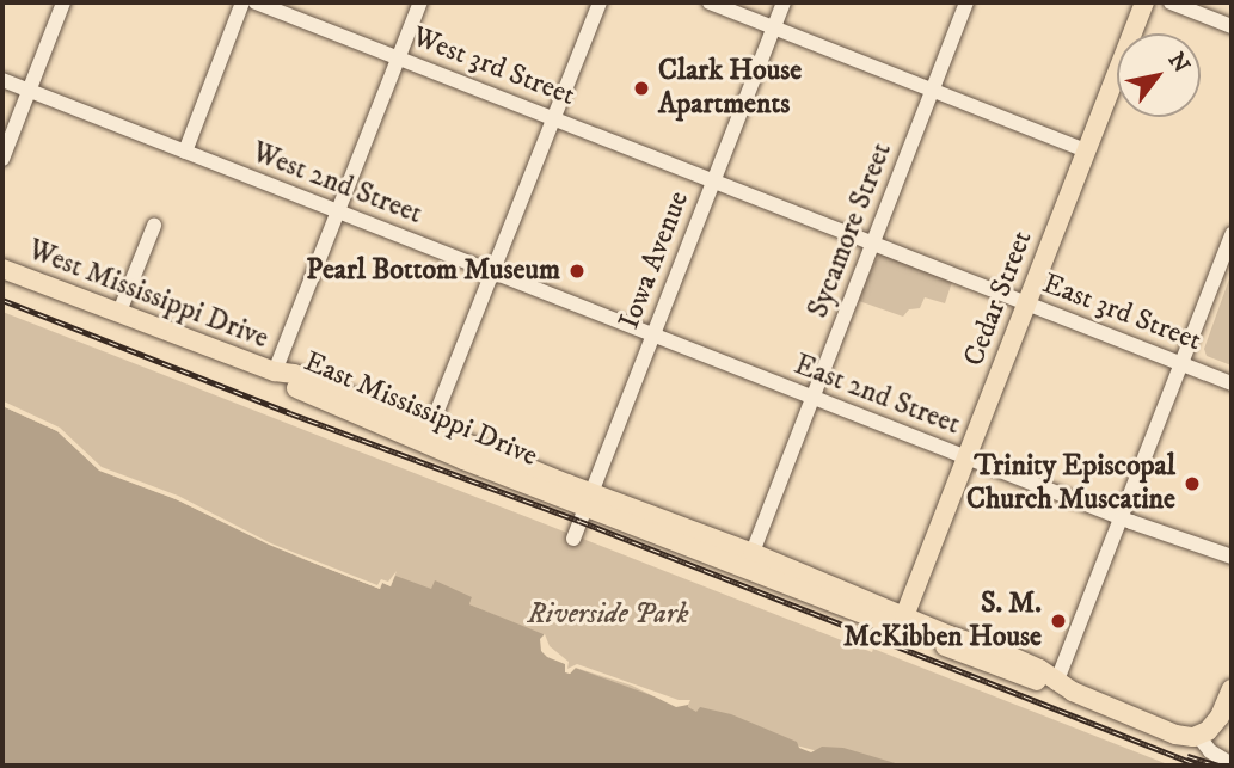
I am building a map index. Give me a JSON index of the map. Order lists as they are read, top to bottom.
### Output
{
  "streets": {
    "main road": ["West Mississippi Drive", "Cedar Street", "East Mississippi Drive"],
    "street": [
      "West 3rd Street",
      "West 2nd Street",
      "Sycamore Street",
      "Iowa Avenue",
      "East 3rd Street",
      "East 2nd Street"
    ]
  },
  "crossings": [
    ["West 3rd Street", "Iowa Avenue"],
    ["West 3rd Street", "East 3rd Street"],
    ["West 2nd Street", "Iowa Avenue"],
    ["West 2nd Street", "East 2nd Street"],
    ["Sycamore Street", "East 3rd Street"],
    ["Sycamore Street", "East 2nd Street"],
    ["Sycamore Street", "East Mississippi Drive"],
    ["Iowa Avenue", "East 3rd Street"],
    ["Iowa Avenue", "East 2nd Street"],
    ["Iowa Avenue", "East Mississippi Drive"],
    ["West Mississippi Drive", "East Mississippi Drive"],
    ["Cedar Street", "East 3rd Street"],
    ["Cedar Street", "East 2nd Street"],
    ["Cedar Street", "East Mississippi Drive"]
  ],
  "parks": ["Riverside Park"],
  "places": [
    "Clark House Apartments",
    "Pearl Bottom Museum",
    "Trinity Episcopal Church Muscatine",
    "S. M. McKibben House"
  ],
  "north": "top right"
}
